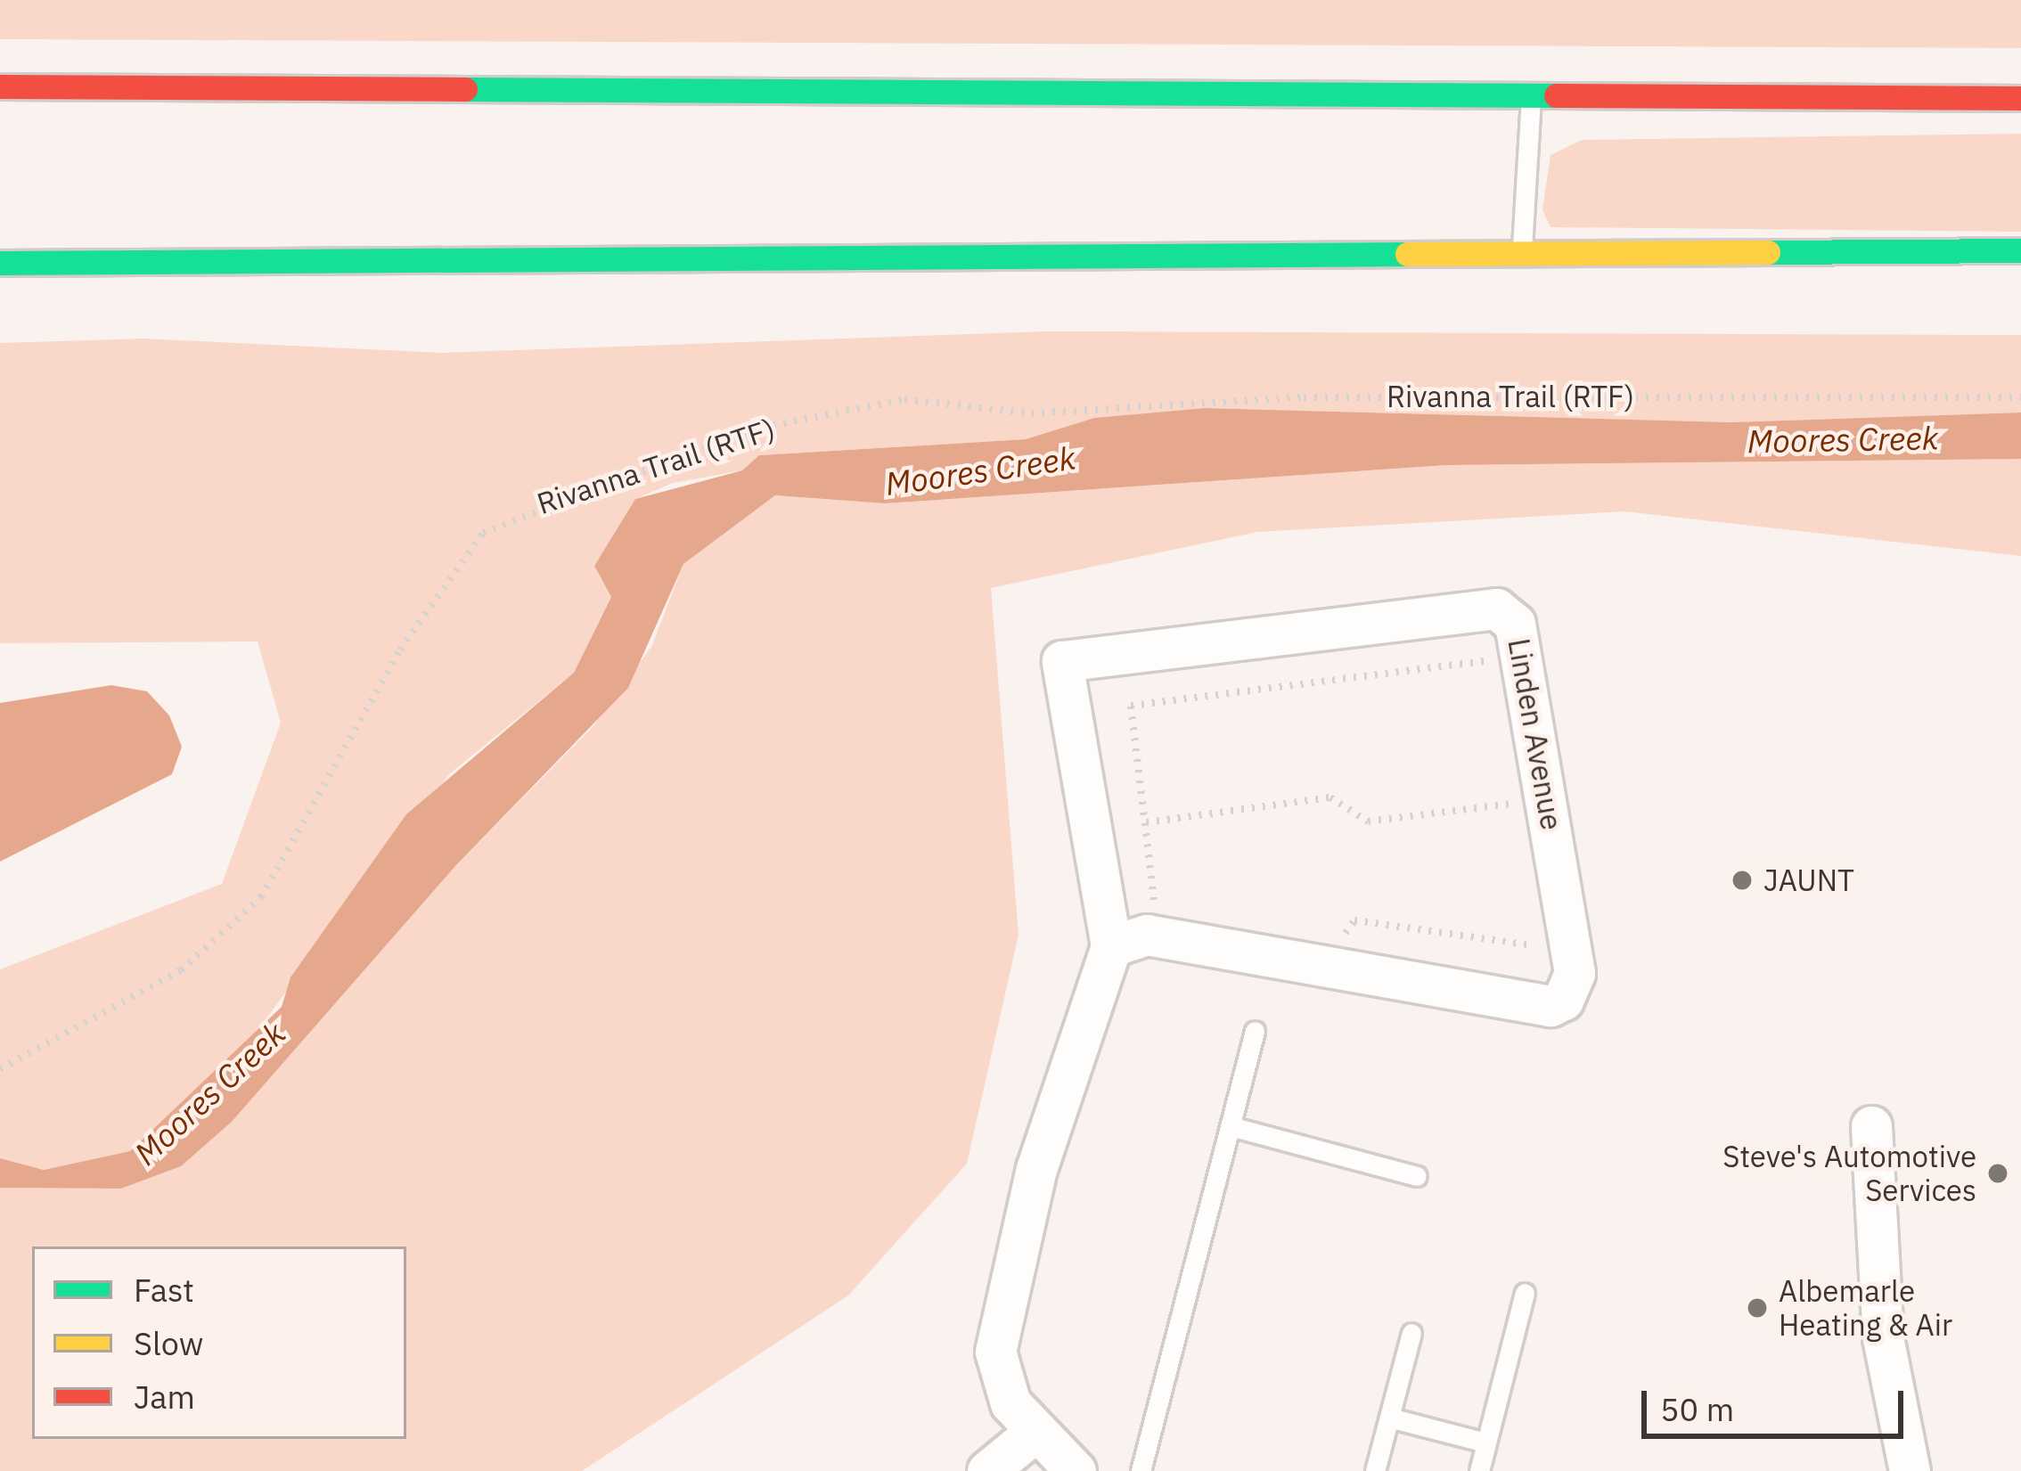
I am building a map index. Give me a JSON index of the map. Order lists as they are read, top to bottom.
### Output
{
  "streets": {
    "street": ["Linden Avenue"],
    "path": ["Rivanna Trail (RTF)"]
  },
  "water": ["Moores Creek"],
  "places": ["JAUNT", "Steve's Automotive Services", "Albemarle Heating & Air"],
  "legend": ["Fast", "Slow", "Jam"],
  "scale_bar": "50 m"
}
